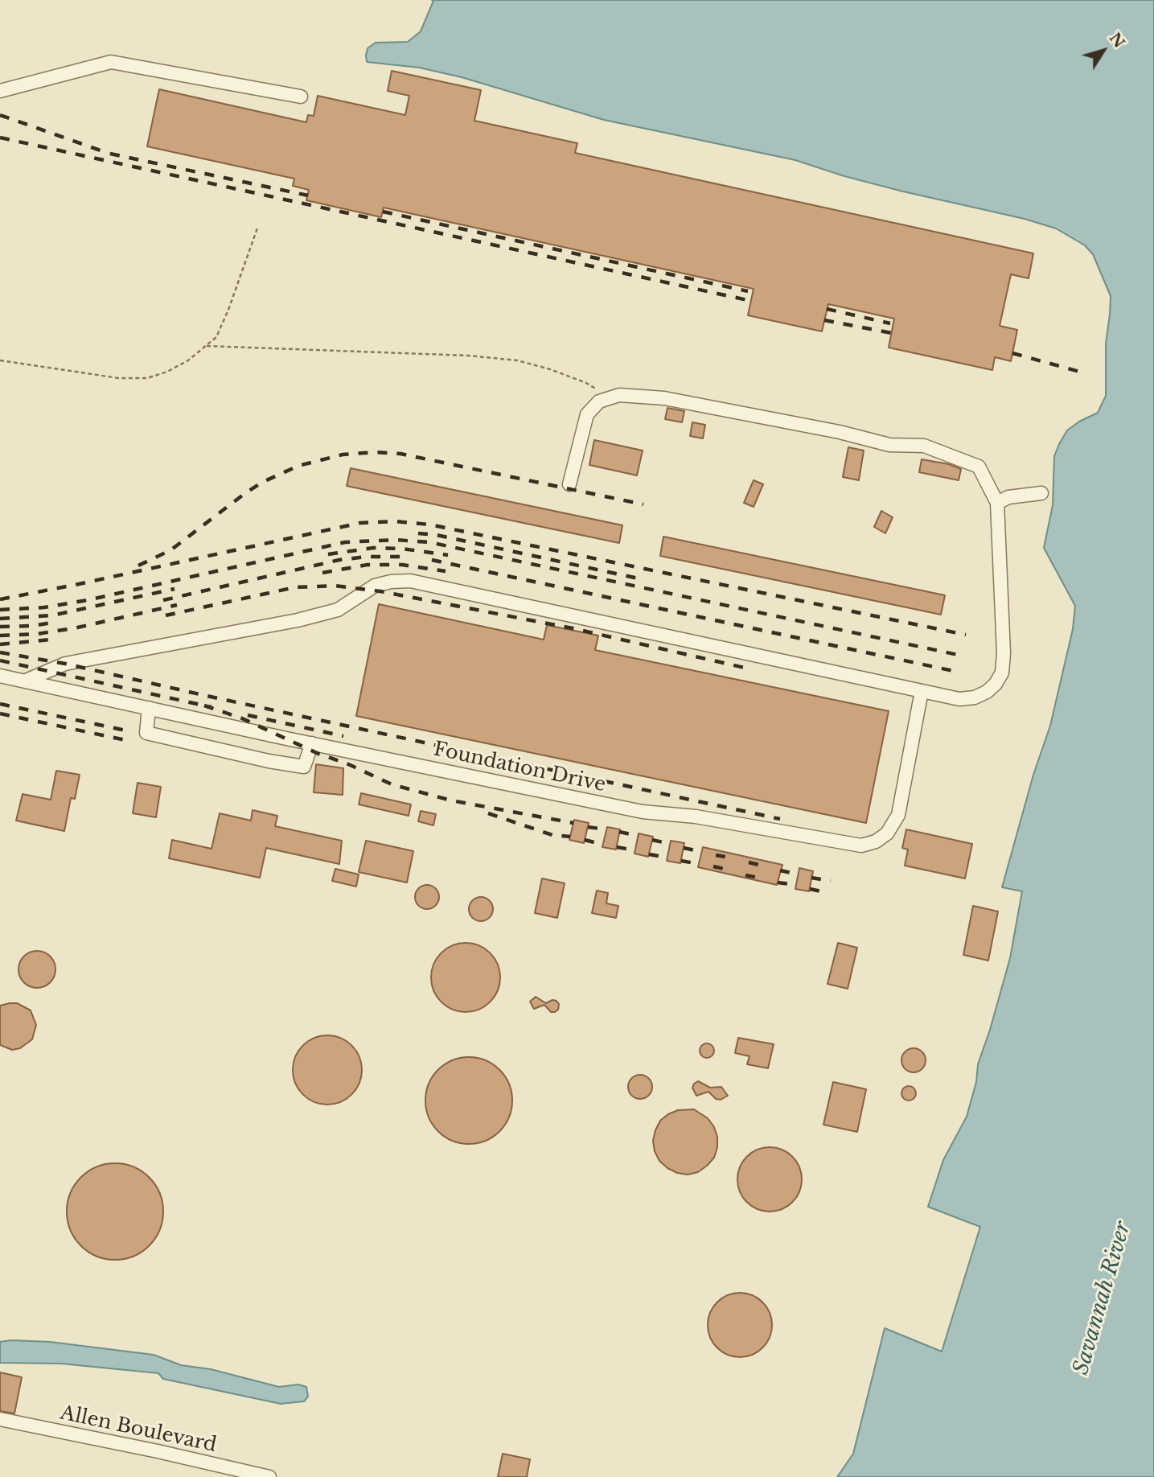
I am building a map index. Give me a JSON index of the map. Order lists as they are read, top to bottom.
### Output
{
  "streets": {
    "street": ["Foundation Drive", "Allen Boulevard"]
  },
  "water": ["Savannah River"],
  "north": "top right"
}
